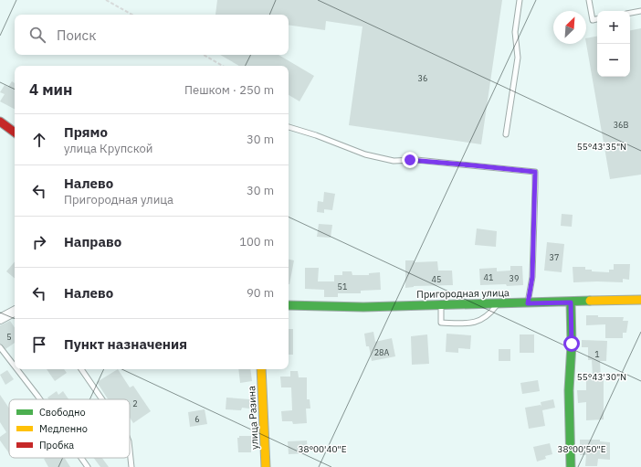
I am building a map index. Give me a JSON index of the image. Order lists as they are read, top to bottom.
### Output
{
  "streets": {
    "street": ["Пригородная улица", "улица Разина"]
  },
  "house_numbers": [
    "36",
    "36В",
    "37",
    "41",
    "39",
    "45",
    "51",
    "5",
    "28А",
    "1",
    "2",
    "6"
  ],
  "legend": ["Свободно", "Медленно", "Пробка"],
  "north": "top right",
  "page": {
    "map_buttons": ["+", "−"],
    "search": "Поиск",
    "heading": ["4 мин", "Пешком · 250 m"],
    "list": [
      ["Прямо", "улица Крупской", "30 m"],
      ["Налево", "Пригородная улица", "30 m"],
      ["Направо", "100 m"],
      ["Налево", "90 m"],
      "Пункт назначения"
    ]
  },
  "coordinates": [
    "55°43'35\"N",
    "55°43'30\"N",
    "38°00'40\"E",
    "38°00'50\"E"
  ]
}
